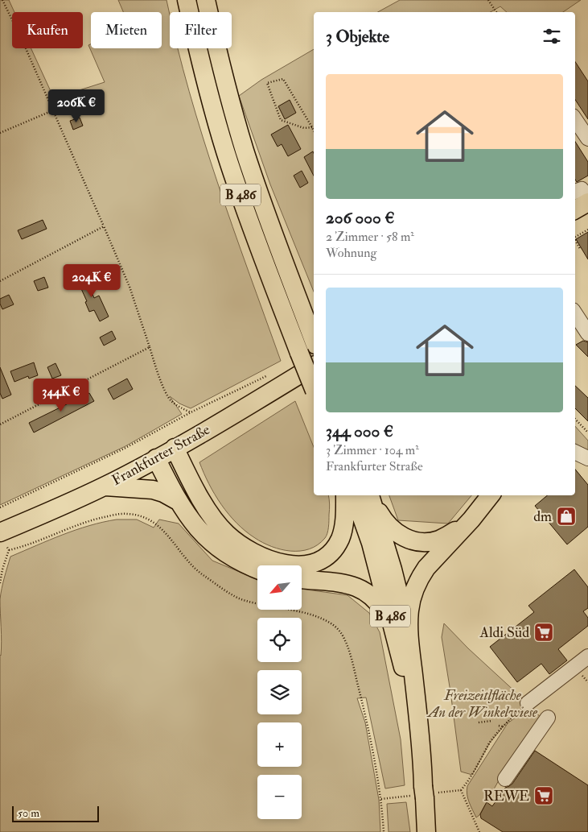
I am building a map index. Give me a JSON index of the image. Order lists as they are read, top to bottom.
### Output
{
  "streets": {
    "main road": ["B 486", "Frankfurter Straße"]
  },
  "parks": ["Freizeitlfläche An der Winkelwiese"],
  "places": {
    "shop": ["dm"],
    "supermarket": ["Aldi Süd", "REWE"]
  },
  "scale_bar": "50 m",
  "north": "bottom left",
  "page": {
    "chip": ["Kaufen", "Mieten", "Filter"],
    "heading": "3 Objekte",
    "list": [
      {
        "name": "206 000 €",
        "note": "2 Zimmer · 58 m² · Wohnung"
      },
      {
        "name": "344 000 €",
        "note": "3 Zimmer · 104 m² · Frankfurter Straße"
      }
    ],
    "price": ["206K €", "204K €", "344K €"],
    "map_buttons": ["+", "−"],
    "scale": "50 m"
  }
}
